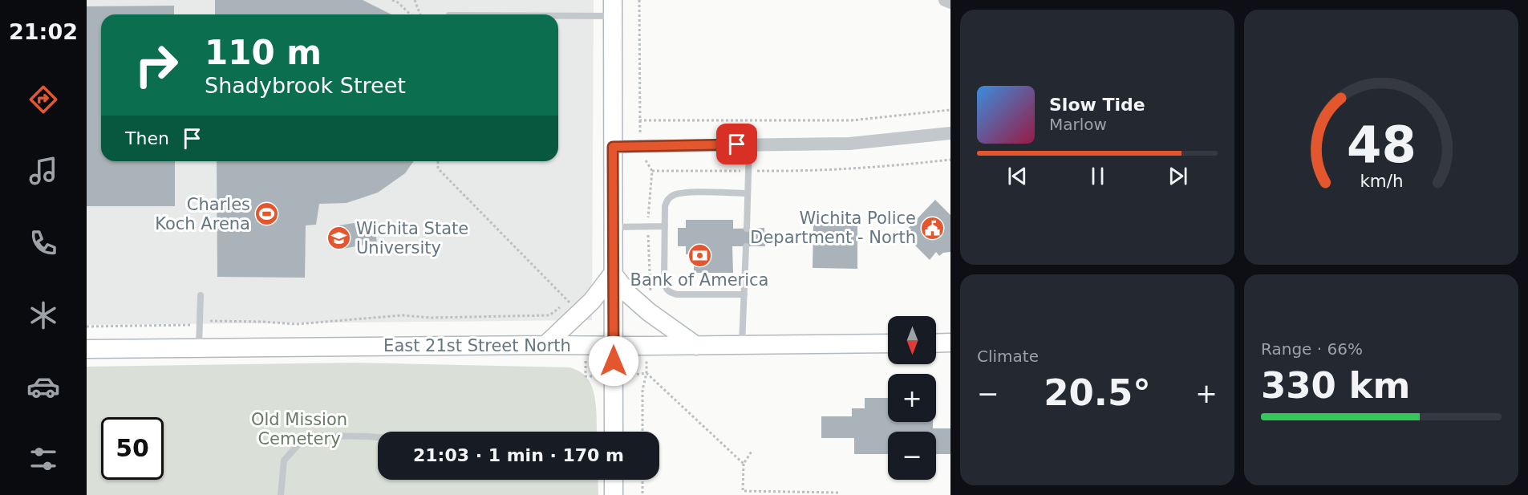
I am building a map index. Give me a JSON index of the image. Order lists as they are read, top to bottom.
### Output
{
  "streets": {
    "main road": ["East 21st Street North"]
  },
  "parks": ["Old Mission Cemetery"],
  "places": {
    "sports": ["Charles Koch Arena"],
    "public building": ["Wichita Police Department - North"],
    "school or university": ["Wichita State University"],
    "bank": ["Bank of America"]
  },
  "north": "bottom",
  "page": {
    "tabs": "21:02",
    "turn": ["110 m", "Shadybrook Street"],
    "song": ["Slow Tide", "Marlow"],
    "then": "Then",
    "tile": [
      "Climate",
      ["Range · 66%", "330 km"]
    ],
    "map_buttons": ["+", "−"],
    "heat": ["−", "20.5°", "+"],
    "limit": "50",
    "trip": "21:03 · 1 min · 170 m",
    "gauge": ["48", "km/h"]
  }
}
